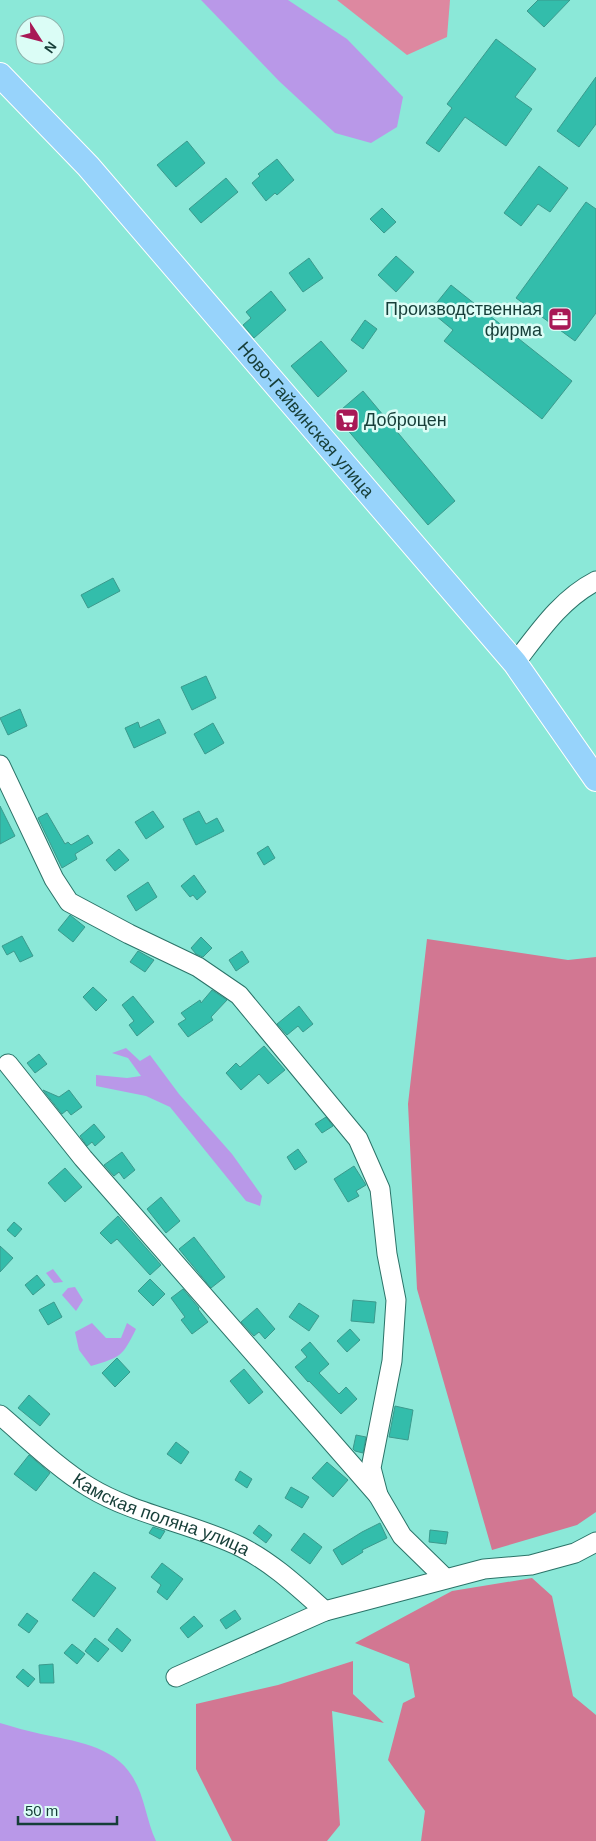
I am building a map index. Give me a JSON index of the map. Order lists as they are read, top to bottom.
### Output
{
  "streets": {
    "main road": ["Ново-Гайвинская улица"],
    "street": ["Камская поляна улица"]
  },
  "places": {
    "office": ["Производственная фирма"],
    "supermarket": ["Доброцен"]
  },
  "scale_bar": "50 m",
  "north": "bottom right"
}
